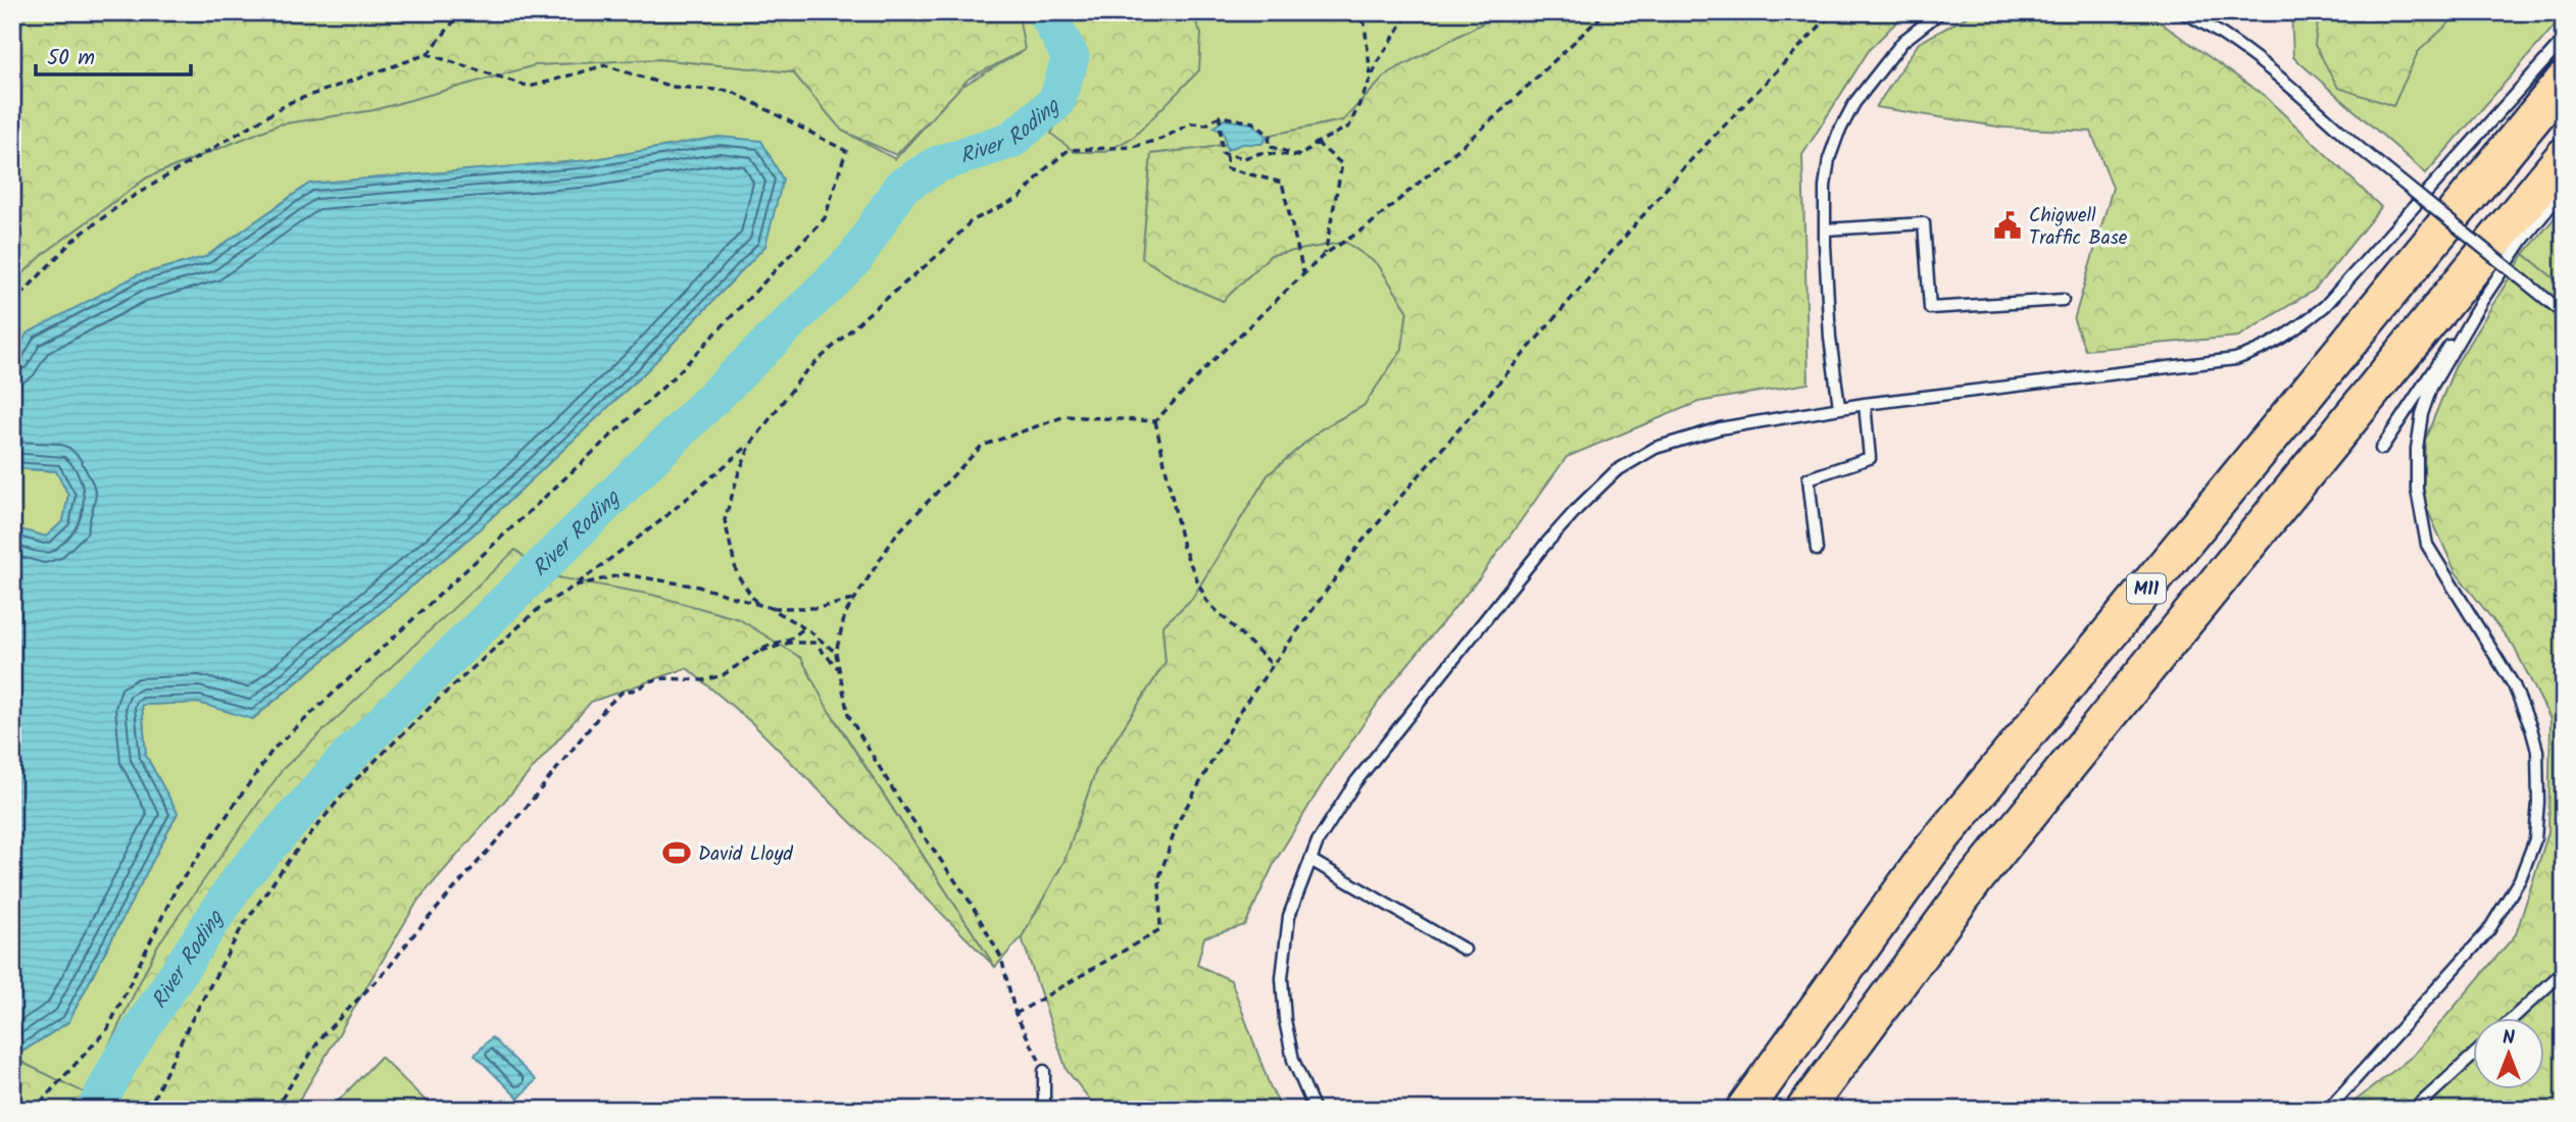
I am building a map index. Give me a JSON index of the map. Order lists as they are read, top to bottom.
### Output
{
  "streets": {
    "highway": ["M11"]
  },
  "water": ["River Roding"],
  "places": {
    "public building": ["Chigwell Traffic Base"],
    "sports": ["David Lloyd"]
  },
  "scale_bar": "50 m",
  "north": "top"
}
